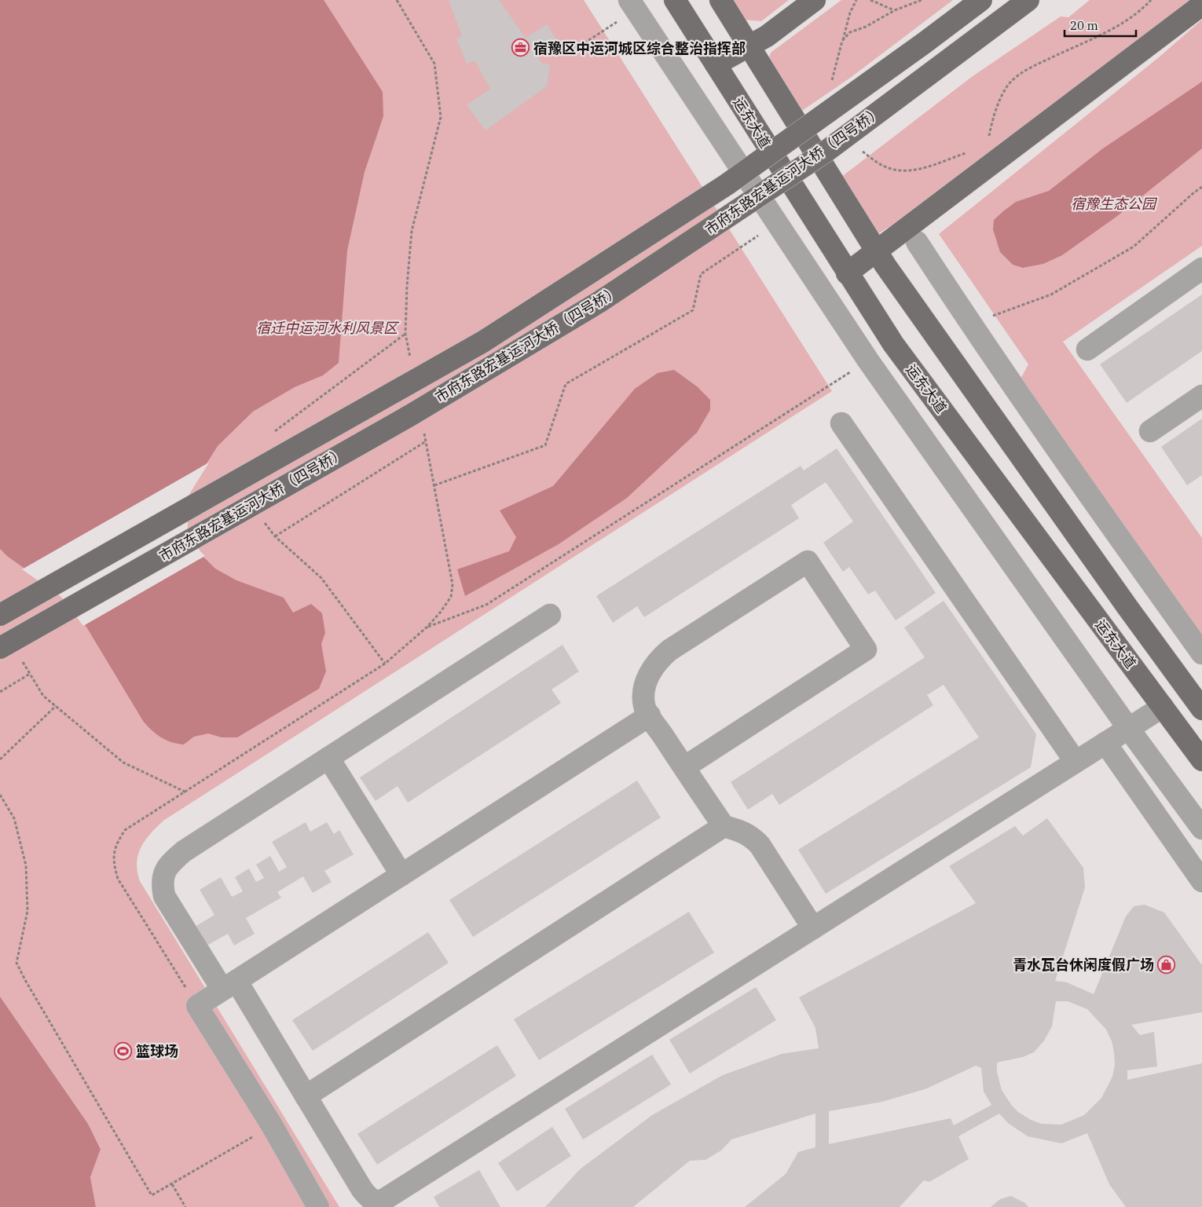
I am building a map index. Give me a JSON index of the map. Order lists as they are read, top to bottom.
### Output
{
  "streets": {
    "main road": ["运东大道", "市府东路宏基运河大桥（四号桥）"]
  },
  "parks": ["宿豫生态公园", "宿迁中运河水利风景区"],
  "places": {
    "office": ["宿豫区中运河城区综合整治指挥部"],
    "shop": ["青水瓦台休闲度假广场"],
    "sports": ["篮球场"]
  },
  "scale_bar": "20 m"
}
